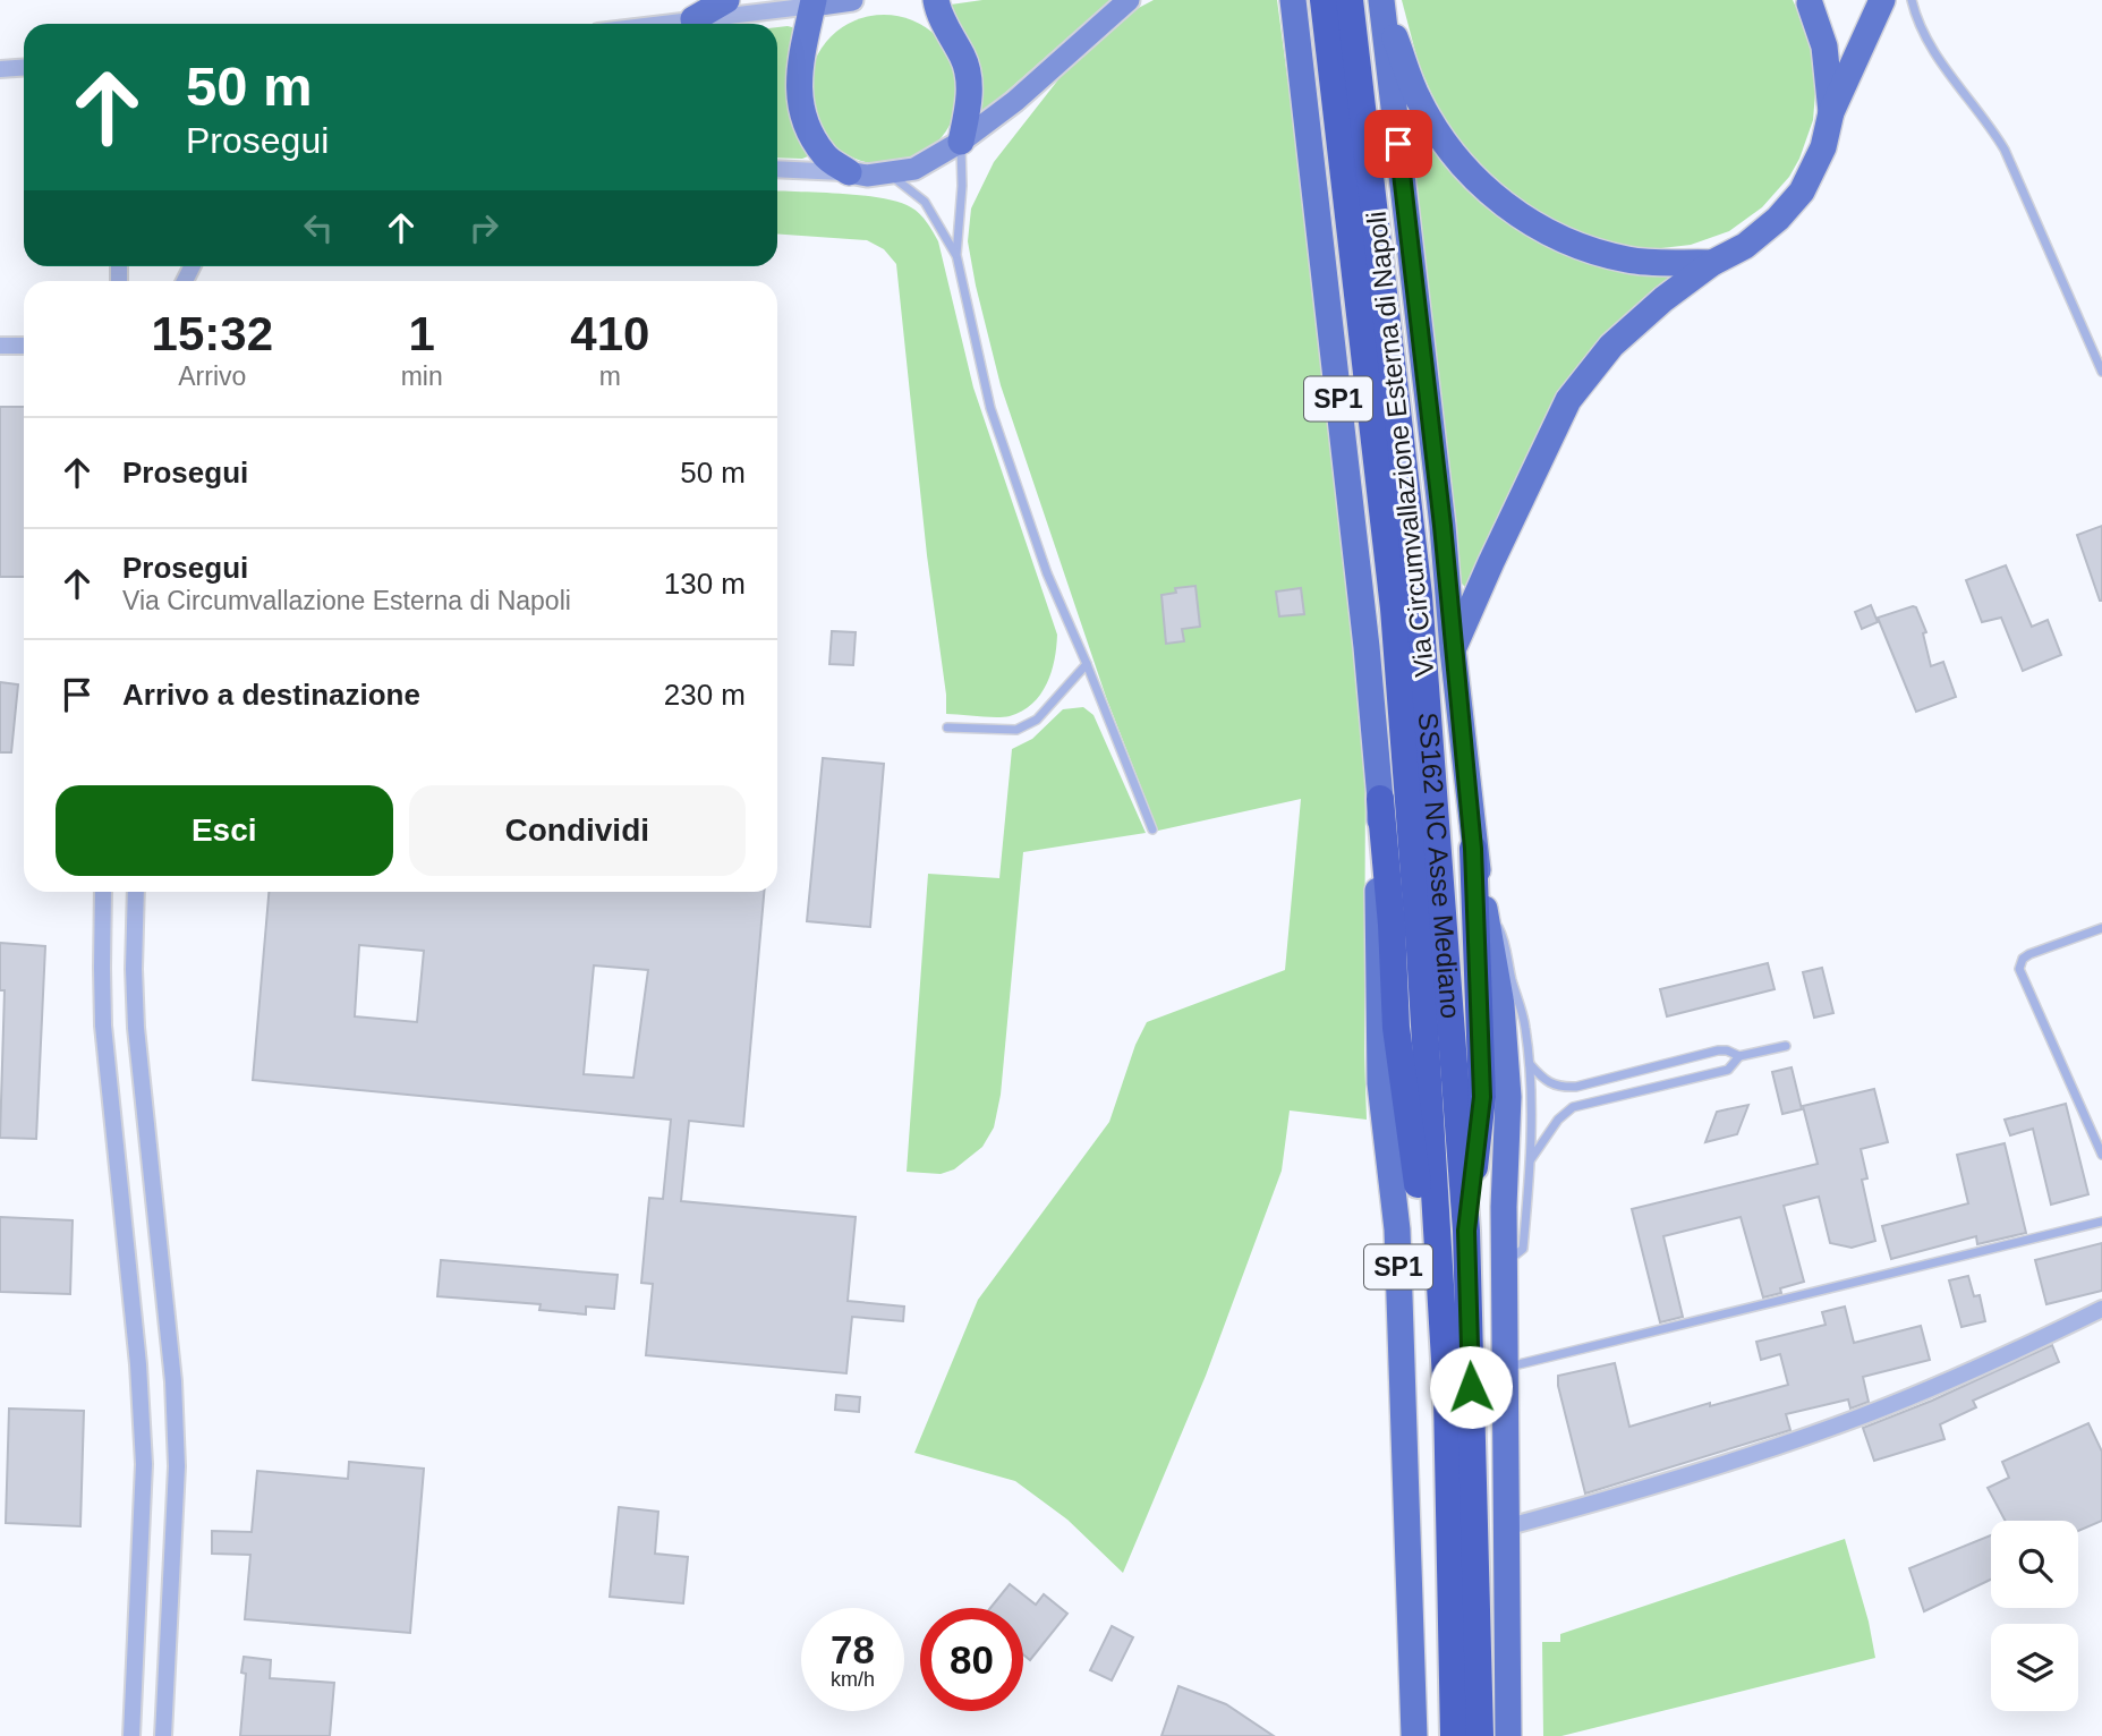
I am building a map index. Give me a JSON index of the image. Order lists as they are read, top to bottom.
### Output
{
  "streets": {
    "highway": ["SS162 NC Asse Mediano"],
    "main road": ["SP1", "Via Circumvallazione Esterna di Napoli"]
  },
  "page": {
    "turn": ["50 m", "Prosegui"],
    "eta": [
      "15:32",
      "Arrivo",
      "1",
      "min",
      "410",
      "m"
    ],
    "list": [
      {
        "name": "Prosegui",
        "value": "50 m"
      },
      {
        "name": "Prosegui",
        "note": "Via Circumvallazione Esterna di Napoli",
        "value": "130 m"
      },
      {
        "name": "Arrivo a destinazione",
        "value": "230 m"
      }
    ],
    "buttons": ["Esci", "Condividi"],
    "speed": "78 km/h",
    "limit": "80"
  }
}
